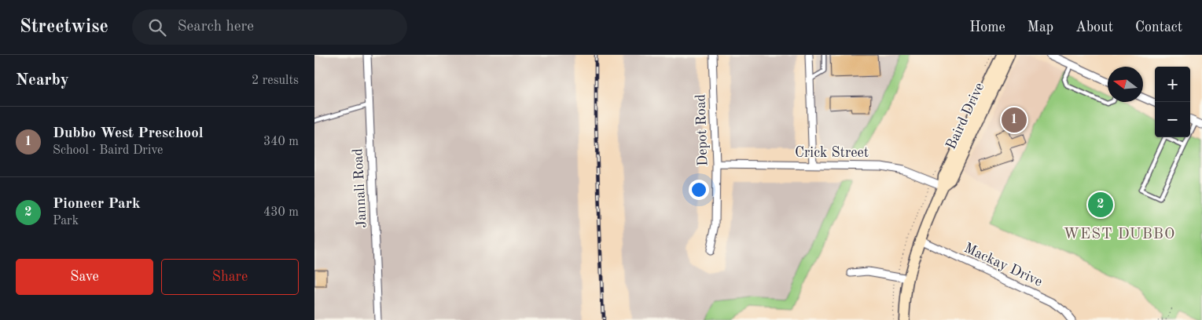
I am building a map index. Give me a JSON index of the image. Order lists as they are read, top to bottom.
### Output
{
  "streets": {
    "street": [
      "Baird Drive",
      "Depot Road",
      "Crick Street",
      "Jannali Road",
      "Mackay Drive"
    ]
  },
  "crossings": [
    ["Baird Drive", "Crick Street"],
    ["Baird Drive", "Mackay Drive"],
    ["Depot Road", "Crick Street"]
  ],
  "districts": ["WEST DUBBO"],
  "north": "left",
  "page": {
    "header": "Streetwise",
    "search": "Search here",
    "nav": [
      "Home",
      "Map",
      "About",
      "Contact"
    ],
    "heading": ["Nearby", "2 results"],
    "map_buttons": ["+", "−"],
    "list": [
      {
        "mark": "1",
        "name": "Dubbo West Preschool",
        "note": "School · Baird Drive",
        "value": "340 m"
      },
      {
        "mark": "2",
        "name": "Pioneer Park",
        "note": "Park",
        "value": "430 m"
      }
    ],
    "pins": ["1", "2"],
    "buttons": ["Save", "Share"]
  }
}
